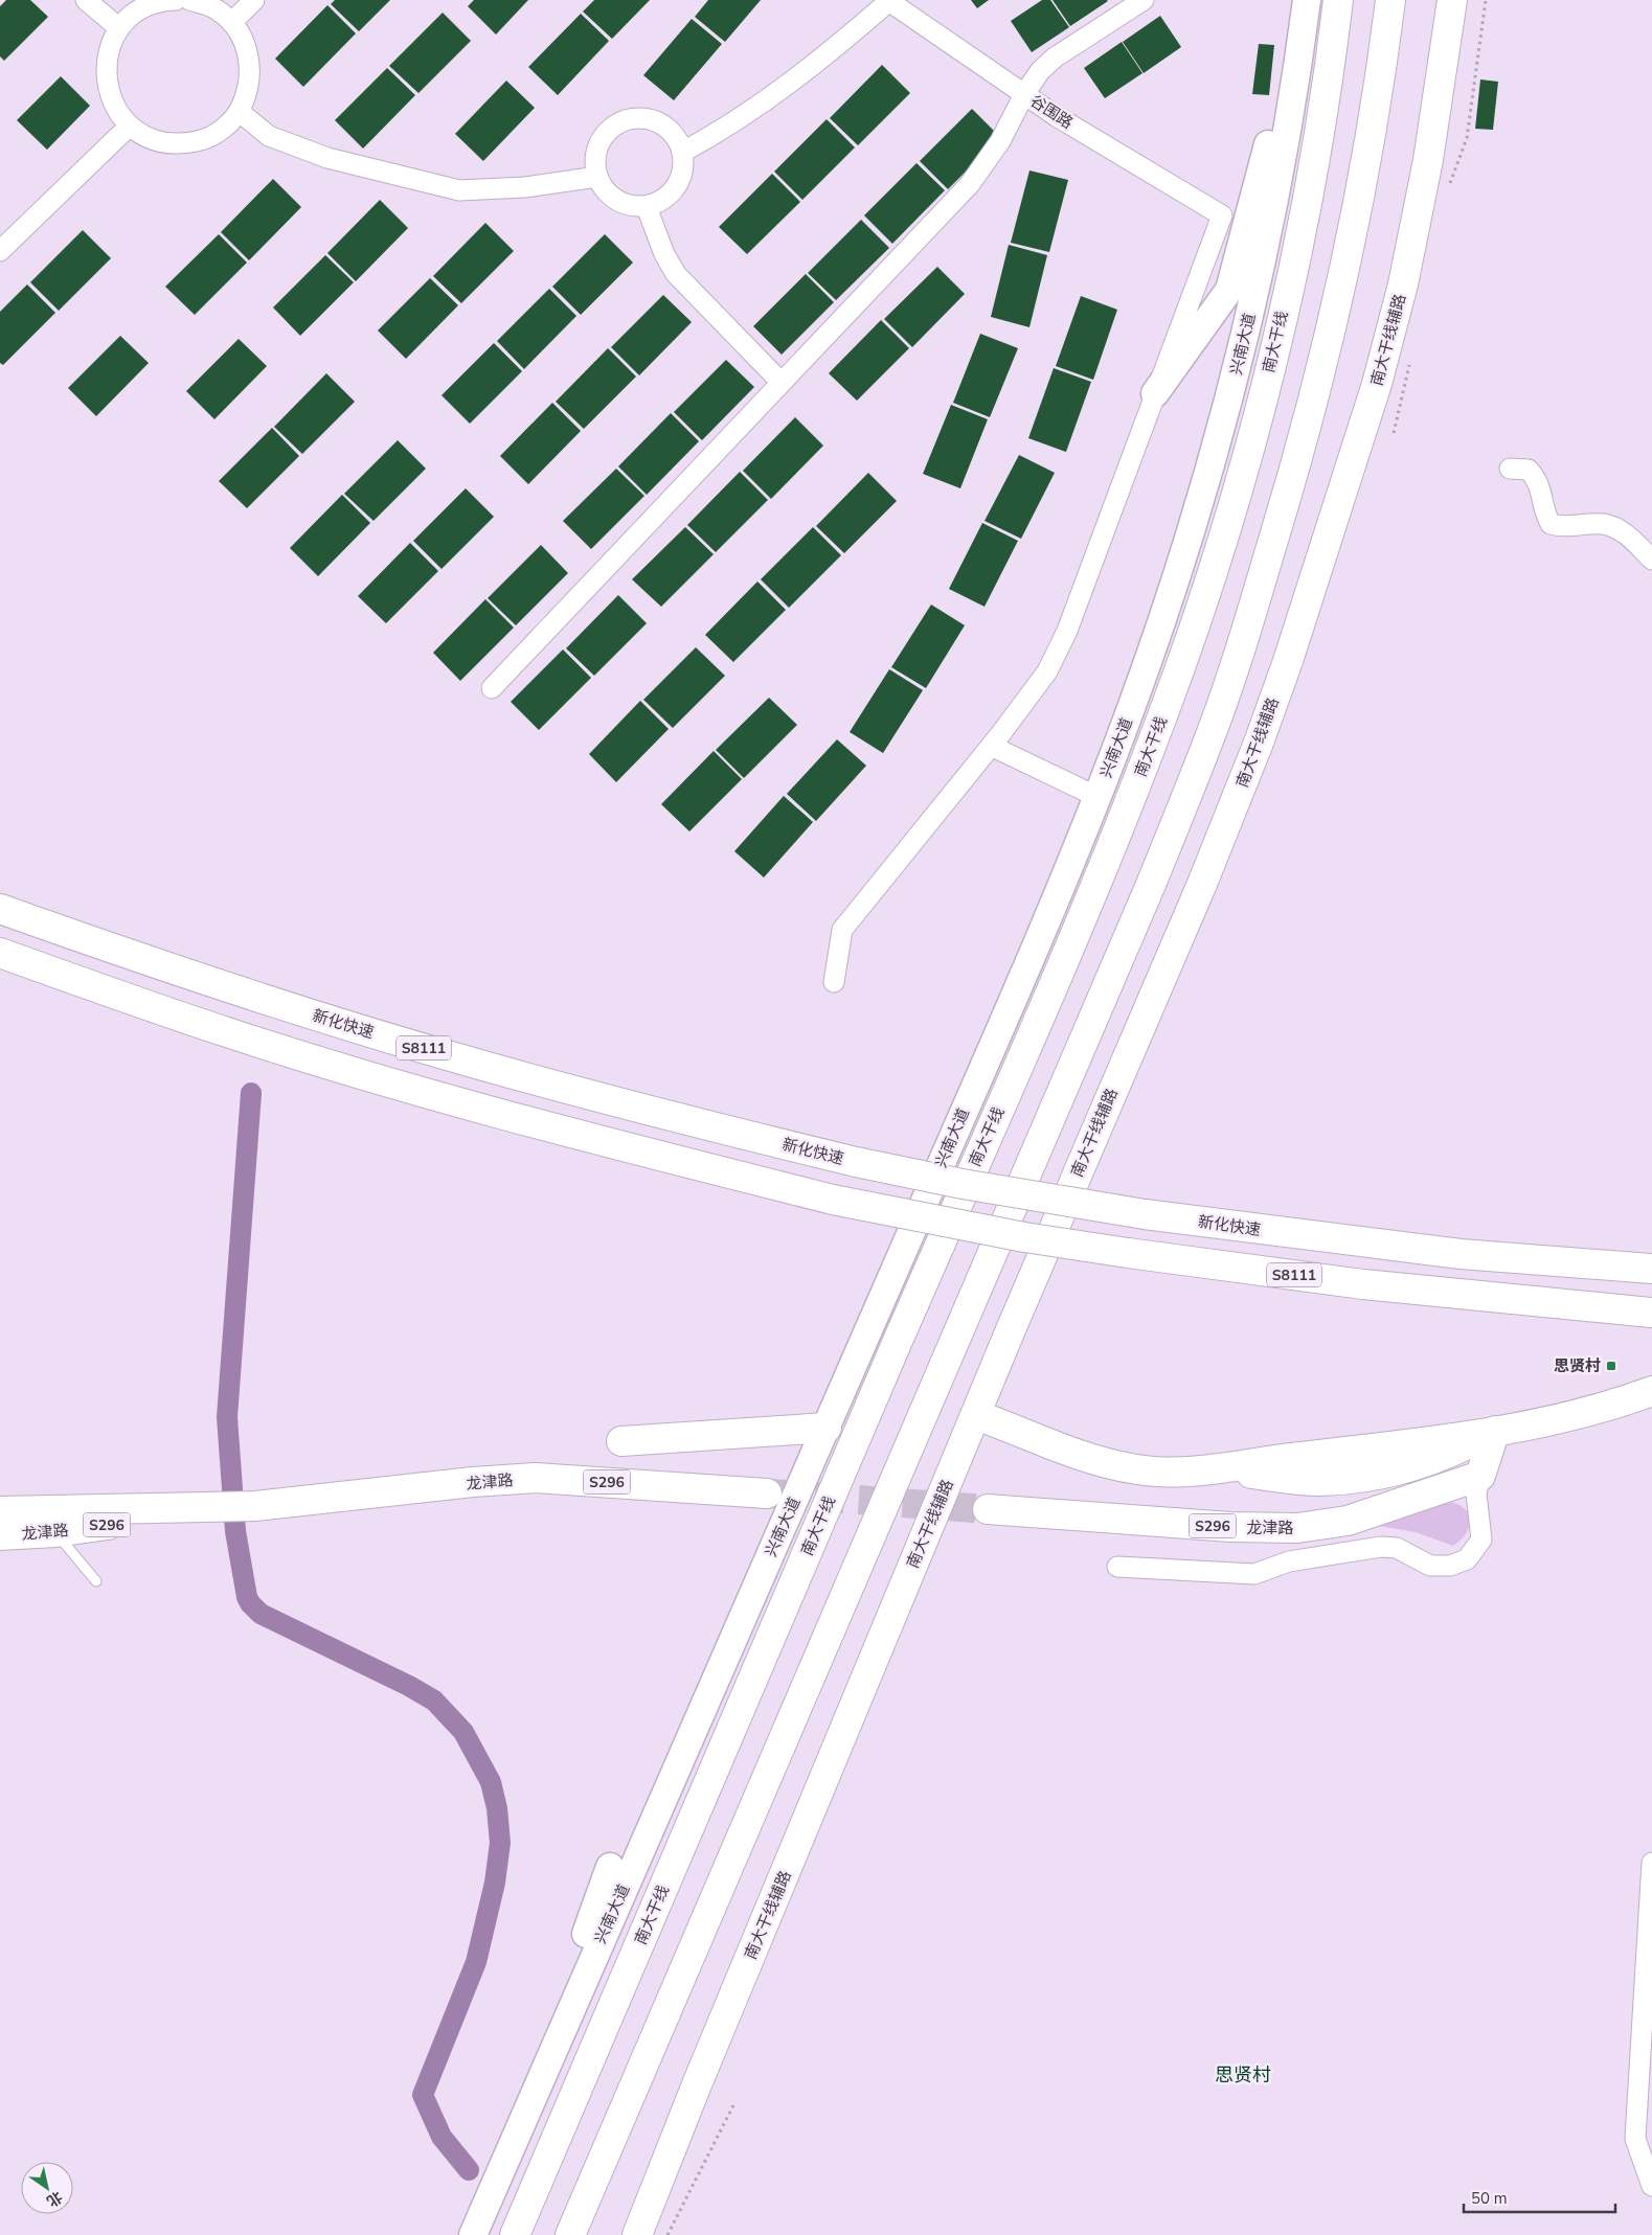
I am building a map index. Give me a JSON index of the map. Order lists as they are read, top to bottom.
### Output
{
  "streets": {
    "main road": [
      "南大干线辅路",
      "南大干线",
      "兴南大道",
      "新化快速",
      "S8111",
      "龙津路",
      "S296"
    ],
    "street": ["谷围路"]
  },
  "districts": ["思贤村"],
  "places": {
    "transit": ["思贤村"]
  },
  "scale_bar": "50 m",
  "north": "bottom right"
}
